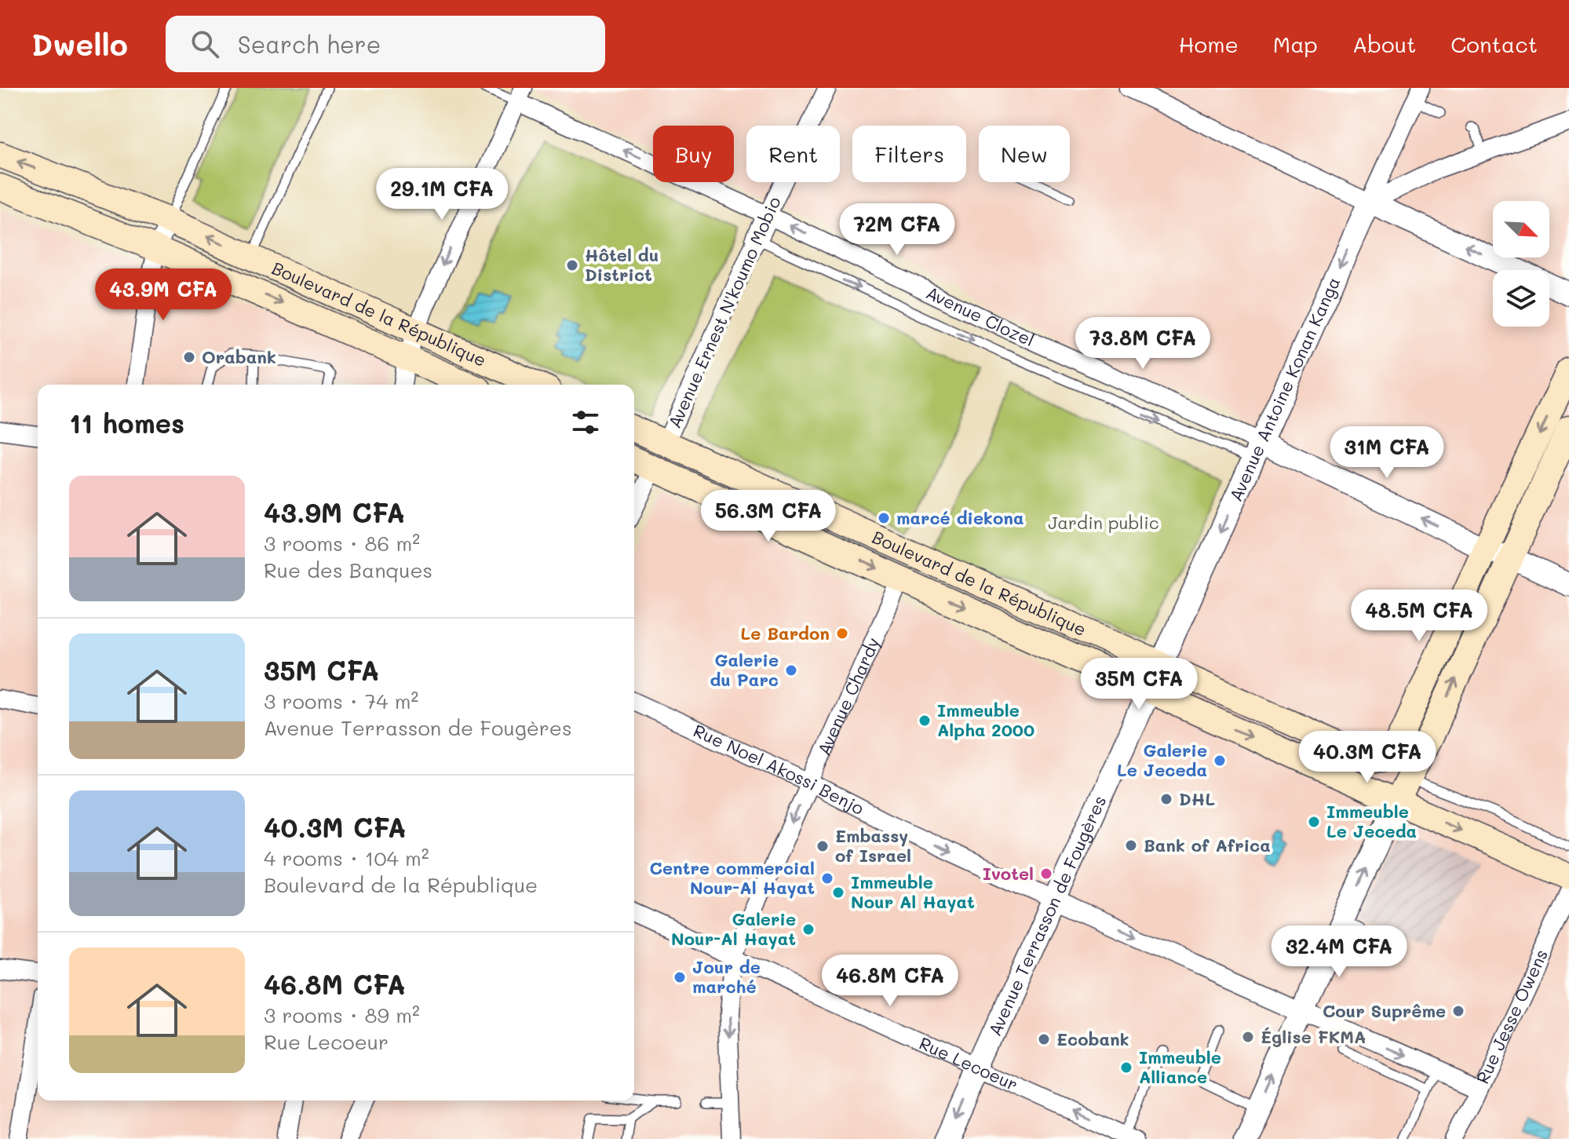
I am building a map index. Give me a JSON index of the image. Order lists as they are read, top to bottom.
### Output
{
  "streets": {
    "main road": ["Boulevard de la République"],
    "street": [
      "Avenue Ernest N'koumo Mobio",
      "Avenue Clozel",
      "Avenue Antoine Konan Kanga",
      "Avenue Chardy",
      "Rue Noel Akossi Benjo",
      "Avenue Terrasson de Fougères",
      "Rue Jesse Owens",
      "Rue Lecoeur"
    ]
  },
  "crossings": [
    ["Avenue Ernest N'koumo Mobio", "Boulevard de la République"],
    ["Avenue Ernest N'koumo Mobio", "Avenue Clozel"],
    ["Boulevard de la République", "Avenue Antoine Konan Kanga"],
    ["Boulevard de la République", "Avenue Chardy"],
    ["Boulevard de la République", "Avenue Terrasson de Fougères"],
    ["Avenue Clozel", "Avenue Antoine Konan Kanga"],
    ["Avenue Antoine Konan Kanga", "Avenue Terrasson de Fougères"],
    ["Avenue Chardy", "Rue Noel Akossi Benjo"],
    ["Avenue Chardy", "Rue Lecoeur"],
    ["Rue Noel Akossi Benjo", "Avenue Terrasson de Fougères"],
    ["Rue Noel Akossi Benjo", "Rue Jesse Owens"],
    ["Avenue Terrasson de Fougères", "Rue Lecoeur"]
  ],
  "one_way": ["Avenue Antoine Konan Kanga", "Avenue Chardy", "Rue Noel Akossi Benjo"],
  "parks": ["Jardin public"],
  "places": [
    "Hôtel du District",
    "Orabank",
    "marcé diekona",
    "Le Bardon",
    "Galerie du Parc",
    "Immeuble Alpha 2000",
    "Galerie Le Jeceda",
    "DHL",
    "Immeuble Le Jeceda",
    "Bank of Africa",
    "Embassy of Israel",
    "Ivotel",
    "Centre commercial Nour-Al Hayat",
    "Immeuble Nour Al Hayat",
    "Galerie Nour-Al Hayat",
    "Jour de marché",
    "Cour Suprême",
    "Église FKMA",
    "Ecobank",
    "Immeuble Alliance"
  ],
  "north": "bottom right",
  "page": {
    "header": "Dwello",
    "search": "Search here",
    "nav": [
      "Home",
      "Map",
      "About",
      "Contact"
    ],
    "chip": [
      "Buy",
      "Rent",
      "Filters",
      "New"
    ],
    "price": [
      "29.1M CFA",
      "72M CFA",
      "43.9M CFA",
      "73.8M CFA",
      "31M CFA",
      "56.3M CFA",
      "48.5M CFA",
      "35M CFA",
      "40.3M CFA",
      "32.4M CFA",
      "46.8M CFA"
    ],
    "heading": "11 homes",
    "list": [
      {
        "name": "43.9M CFA",
        "note": "3 rooms · 86 m² · Rue des Banques"
      },
      {
        "name": "35M CFA",
        "note": "3 rooms · 74 m² · Avenue Terrasson de Fougères"
      },
      {
        "name": "40.3M CFA",
        "note": "4 rooms · 104 m² · Boulevard de la République"
      },
      {
        "name": "46.8M CFA",
        "note": "3 rooms · 89 m² · Rue Lecoeur"
      }
    ]
  }
}
